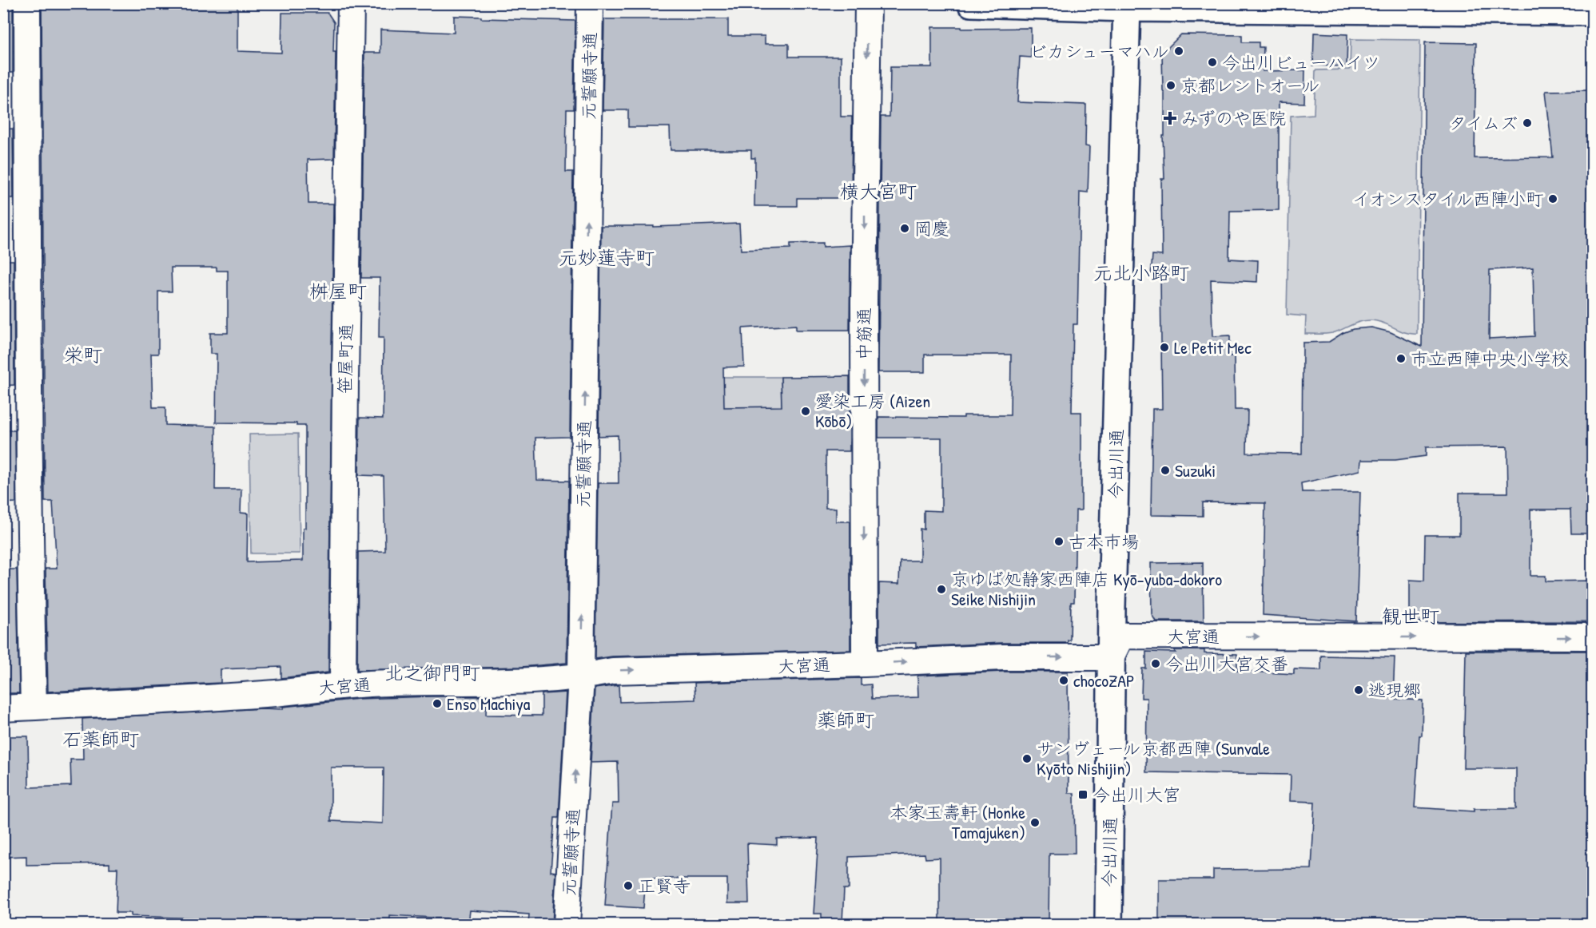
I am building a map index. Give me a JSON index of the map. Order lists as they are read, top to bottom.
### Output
{
  "streets": {
    "main road": ["今出川通"],
    "street": [
      "元誓願寺通",
      "中筋通",
      "笹屋町通",
      "大宮通"
    ]
  },
  "crossings": [
    ["元誓願寺通", "大宮通"],
    ["中筋通", "大宮通"],
    ["笹屋町通", "大宮通"],
    ["今出川通", "大宮通"]
  ],
  "one_way": ["元誓願寺通", "中筋通", "大宮通"],
  "districts": [
    "横大宮町",
    "元妙蓮寺町",
    "元北小路町",
    "桝屋町",
    "栄町",
    "観世町",
    "北之御門町",
    "薬師町",
    "石薬師町"
  ],
  "places": {
    "other": [
      "ビカシューマハル",
      "今出川ビューハイツ",
      "京都レントオール",
      "タイムズ",
      "イオンスタイル西陣小町",
      "岡慶",
      "Le Petit Mec",
      "市立西陣中央小学校",
      "愛染工房 (Aizen Kōbō)",
      "Suzuki",
      "古本市場",
      "京ゆば処静家西陣店 Kyō-yuba-dokoro Seike Nishijin",
      "今出川大宮交番",
      "chocoZAP",
      "逃現郷",
      "Enso Machiya",
      "サンヴェール京都西陣 (Sunvale Kyōto Nishijin)",
      "本家玉壽軒 (Honke Tamajuken)",
      "正賢寺"
    ],
    "health": ["みずのや医院"],
    "transit": ["今出川大宮"]
  }
}
